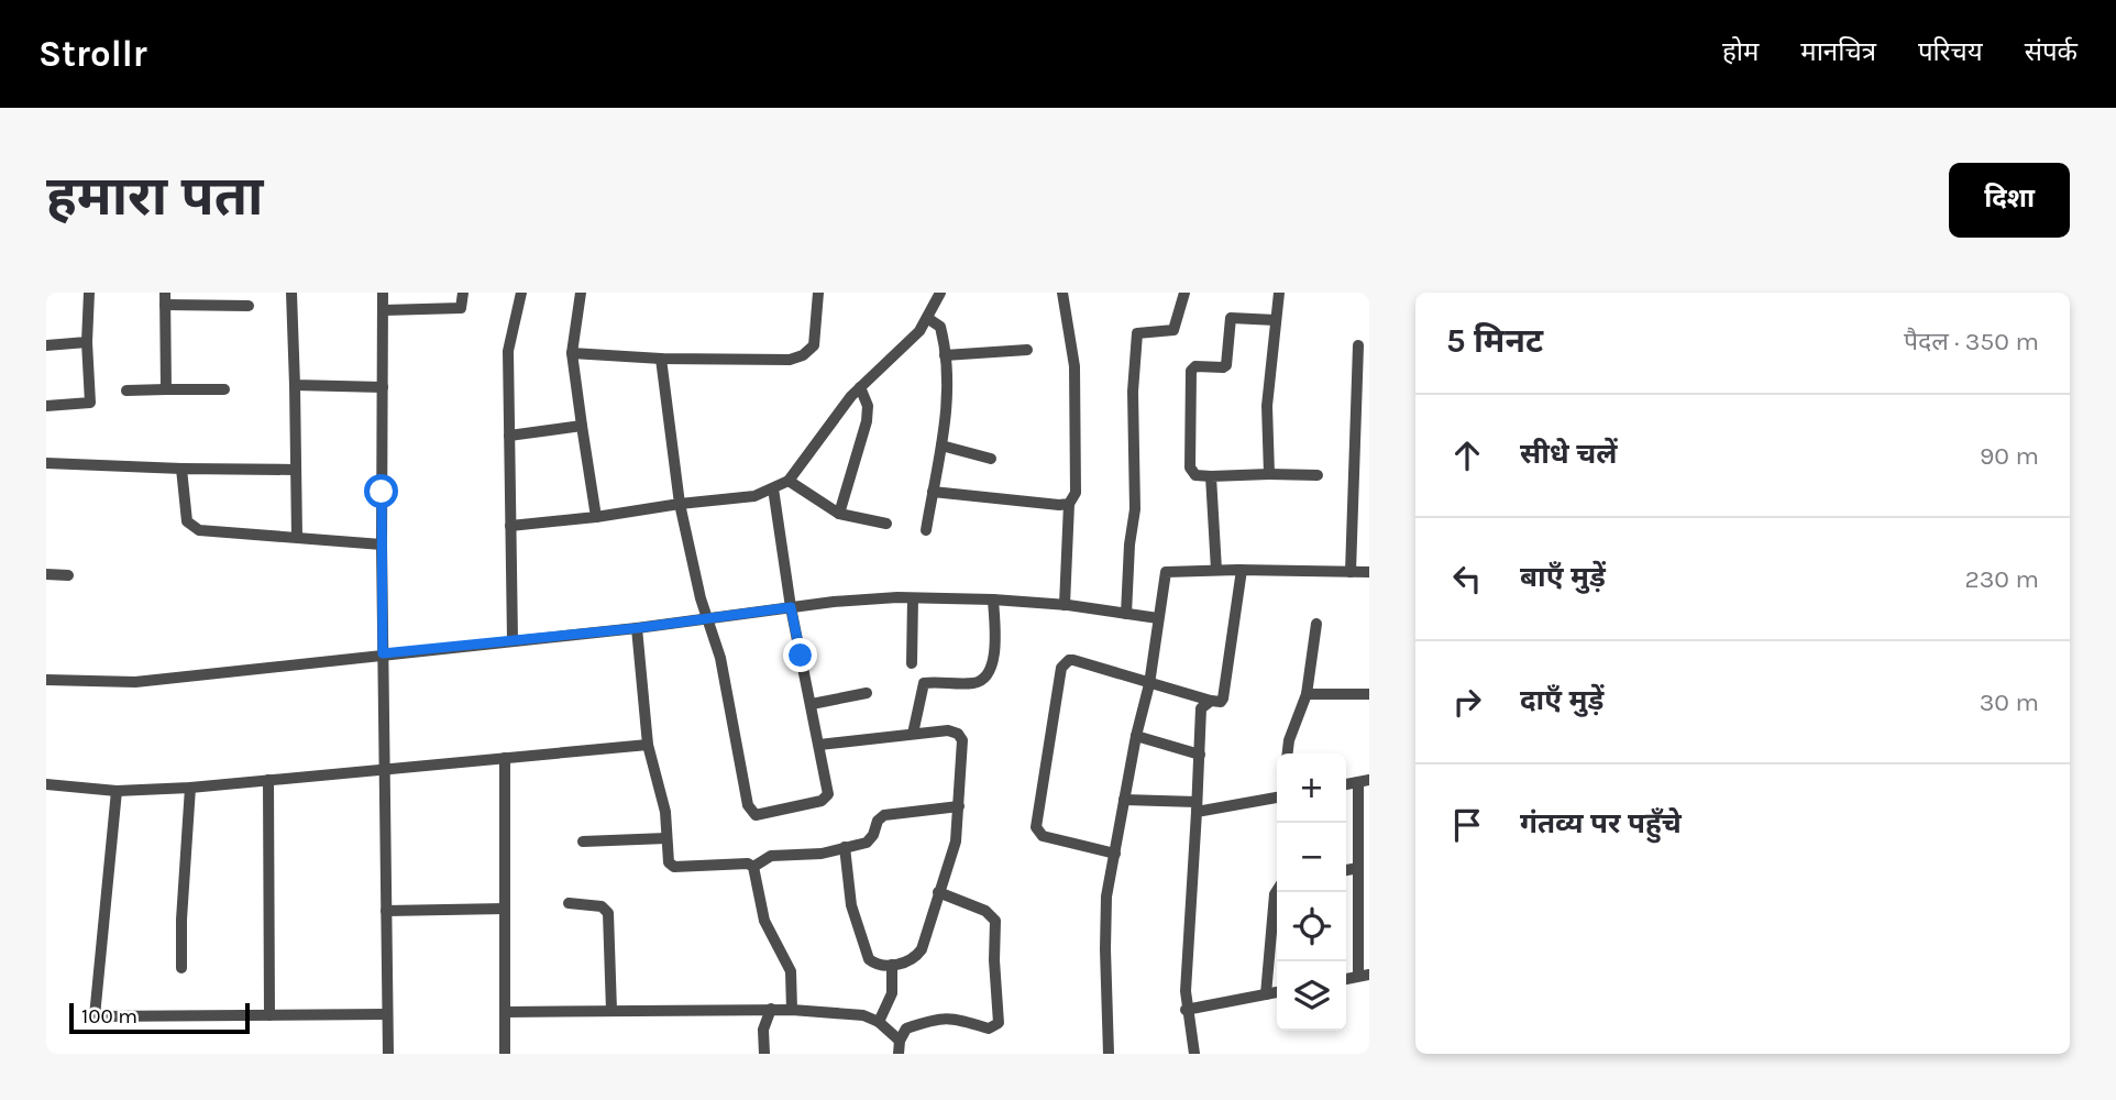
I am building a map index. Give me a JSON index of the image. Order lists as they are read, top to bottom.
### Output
{
  "scale_bar": "100 m",
  "page": {
    "header": "Strollr",
    "nav": [
      "होम",
      "मानचित्र",
      "परिचय",
      "संपर्क"
    ],
    "buttons": "दिशा",
    "title": "हमारा पता",
    "heading": ["5 मिनट", "पैदल · 350 m"],
    "list": [
      ["सीधे चलें", "90 m"],
      ["बाएँ मुड़ें", "230 m"],
      ["दाएँ मुड़ें", "30 m"],
      "गंतव्य पर पहुँचे"
    ],
    "map_buttons": ["+", "−"],
    "scale": "100 m"
  }
}
